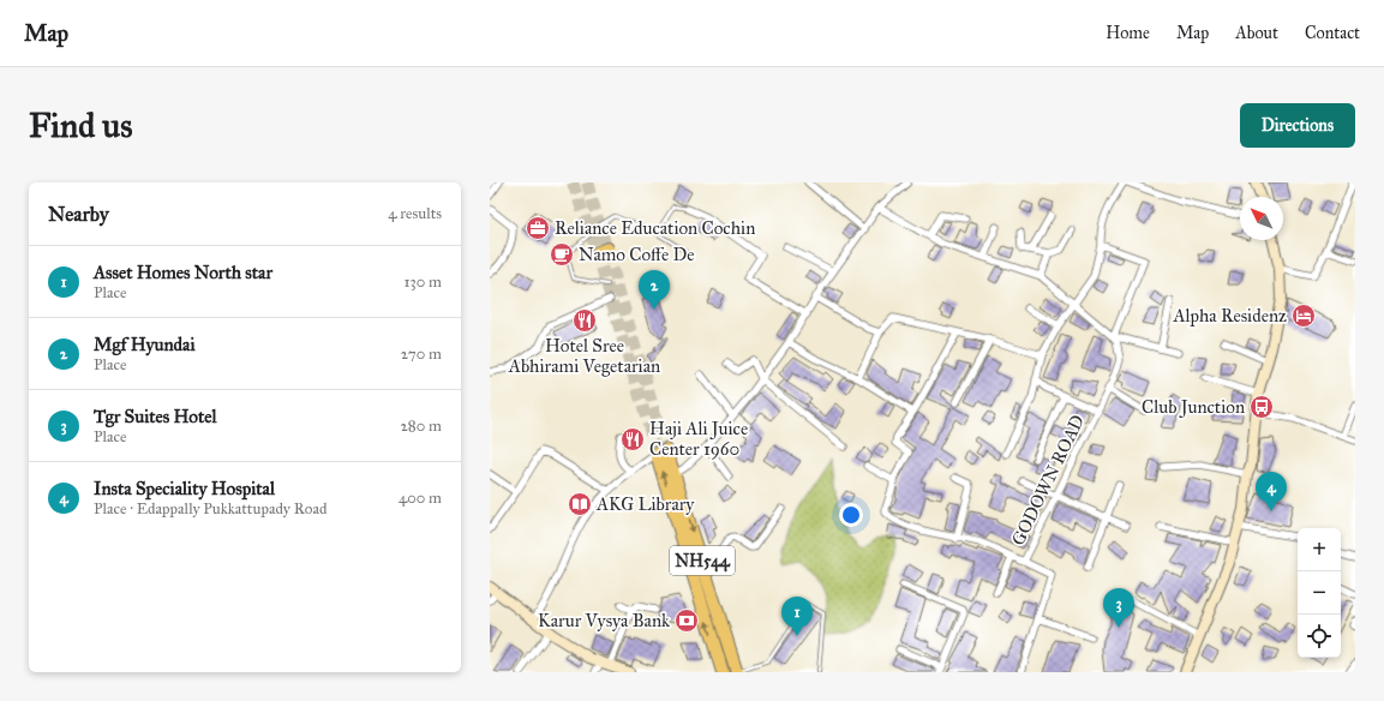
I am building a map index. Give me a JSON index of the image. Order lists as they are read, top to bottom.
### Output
{
  "streets": {
    "highway": ["NH544"],
    "street": ["GODOWN ROAD"]
  },
  "places": {
    "office": ["Reliance Education Cochin"],
    "cafe": ["Namo Coffe De"],
    "hotel": ["Alpha Residenz"],
    "restaurant": ["Hotel Sree Abhirami Vegetarian", "Haji Ali Juice Center 1960"],
    "bus stop": ["Club Junction"],
    "library": ["AKG Library"],
    "bank": ["Karur Vysya Bank"]
  },
  "north": "top left",
  "page": {
    "header": "Map",
    "nav": [
      "Home",
      "Map",
      "About",
      "Contact"
    ],
    "buttons": "Directions",
    "title": "Find us",
    "heading": ["Nearby", "4 results"],
    "list": [
      {
        "mark": "1",
        "name": "Asset Homes North star",
        "note": "Place",
        "value": "130 m"
      },
      {
        "mark": "2",
        "name": "Mgf Hyundai",
        "note": "Place",
        "value": "270 m"
      },
      {
        "mark": "3",
        "name": "Tgr Suites Hotel",
        "note": "Place",
        "value": "280 m"
      },
      {
        "mark": "4",
        "name": "Insta Speciality Hospital",
        "note": "Place · Edappally Pukkattupady Road",
        "value": "400 m"
      }
    ],
    "pins": [
      "2",
      "4",
      "3",
      "1"
    ],
    "map_buttons": ["+", "−"]
  }
}
